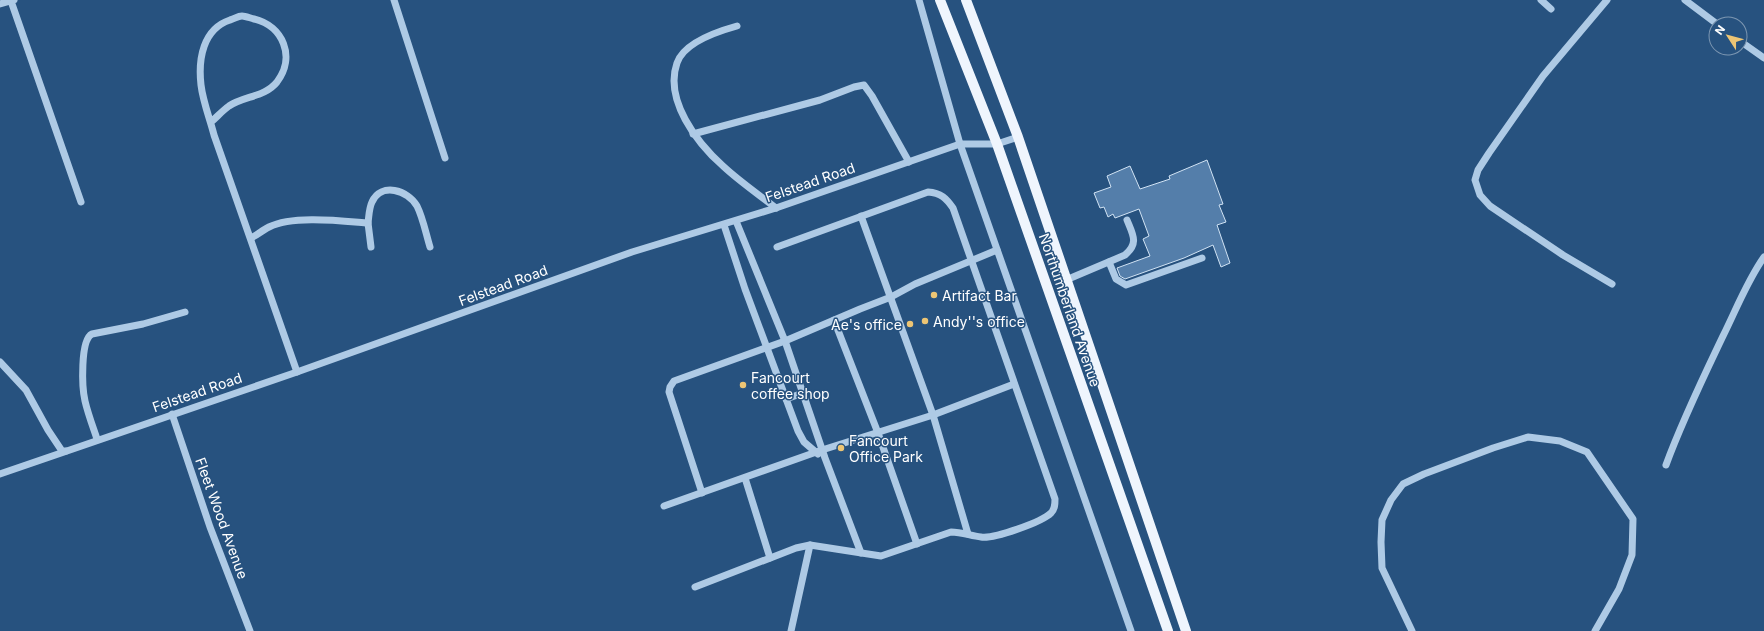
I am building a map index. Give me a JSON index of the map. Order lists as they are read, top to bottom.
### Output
{
  "streets": {
    "main road": ["Northumberland Avenue"],
    "street": ["Felstead Road", "Fleet Wood Avenue"]
  },
  "crossings": [
    ["Felstead Road", "Northumberland Avenue"],
    ["Felstead Road", "Fleet Wood Avenue"]
  ],
  "places": [
    "Artifact Bar",
    "Andy''s office",
    "Ae's office",
    "Fancourt coffee shop",
    "Fancourt Office Park"
  ],
  "north": "top left"
}
